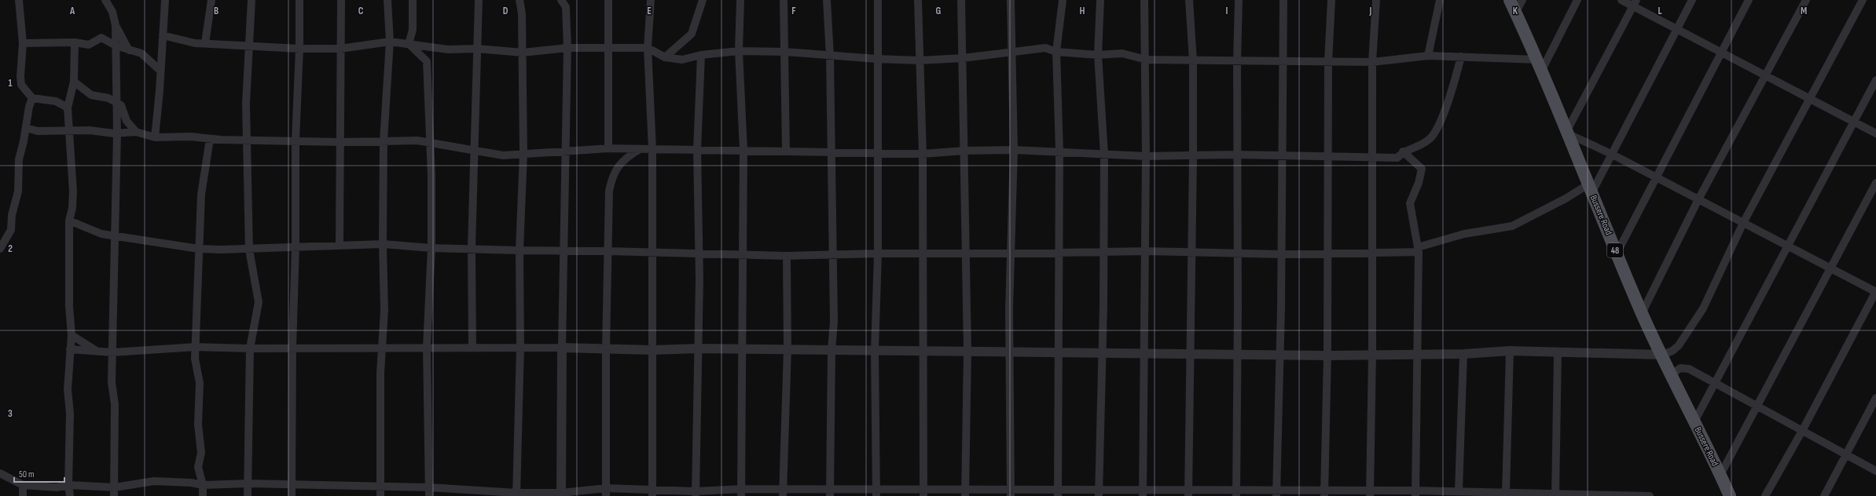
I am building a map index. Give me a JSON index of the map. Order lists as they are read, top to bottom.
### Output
{
  "streets": {
    "main road": ["Bussere Road", "48"]
  },
  "scale_bar": "50 m",
  "grid": {
    "columns": [
      "A",
      "B",
      "C",
      "D",
      "E",
      "F",
      "G",
      "H",
      "I",
      "J",
      "K",
      "L",
      "M"
    ],
    "rows": ["1", "2", "3"]
  }
}
